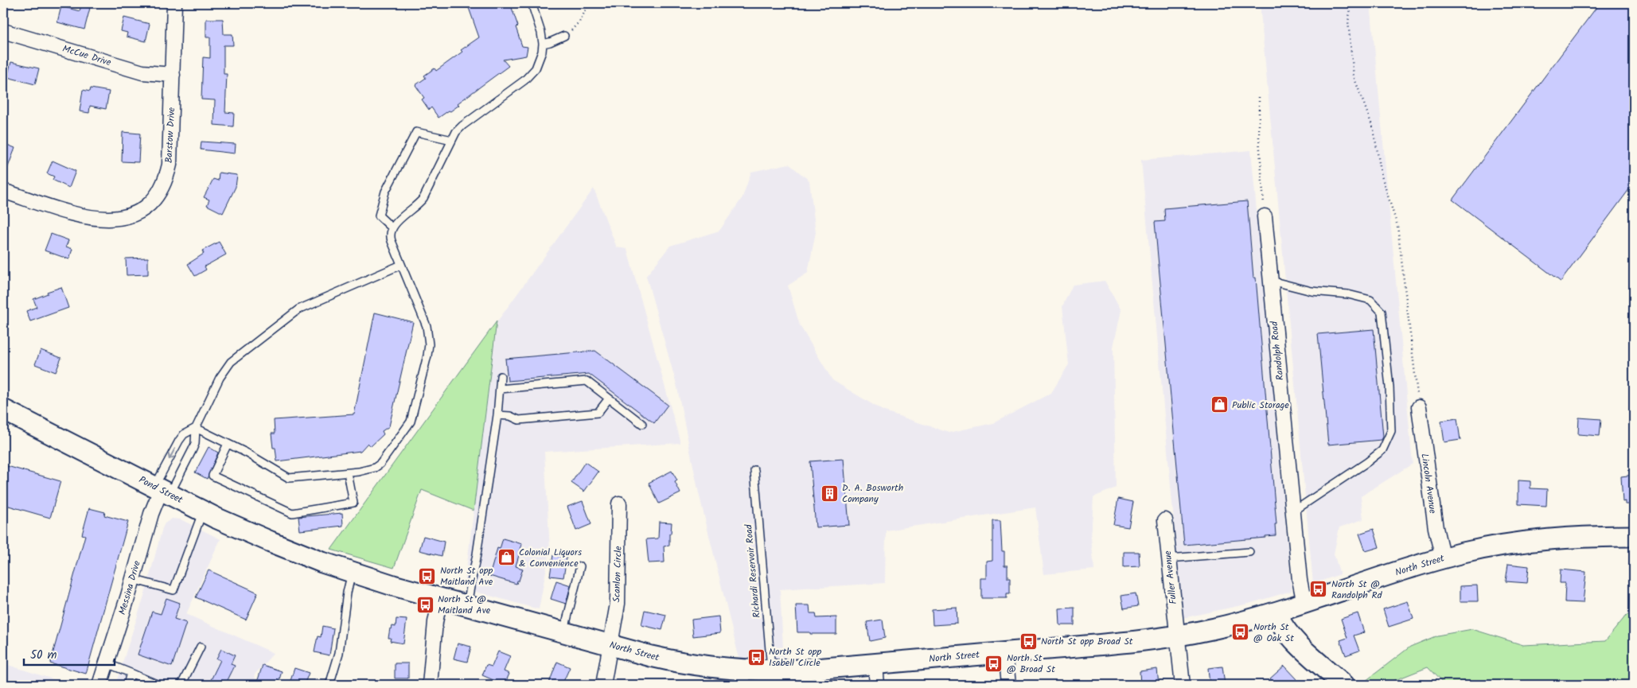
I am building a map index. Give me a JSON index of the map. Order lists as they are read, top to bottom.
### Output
{
  "streets": {
    "main road": ["Pond Street", "North Street"],
    "street": [
      "McCue Drive",
      "Barstow Drive",
      "Randolph Road",
      "Lincoln Avenue",
      "Scanlon Circle",
      "Fuller Avenue",
      "Messina Drive"
    ],
    "lane": ["Richardi Reservoir Road"]
  },
  "crossings": [
    ["McCue Drive", "Barstow Drive"],
    ["Randolph Road", "North Street"],
    ["Lincoln Avenue", "North Street"],
    ["Pond Street", "North Street"],
    ["Pond Street", "Messina Drive"],
    ["North Street", "Richardi Reservoir Road"],
    ["North Street", "Scanlon Circle"],
    ["North Street", "Fuller Avenue"]
  ],
  "places": {
    "shop": ["Public Storage", "Colonial Liquors & Convenience"],
    "building": ["D. A. Bosworth Company"],
    "bus stop": [
      "North St opp Maitland Ave",
      "North St @ Randolph Rd",
      "North St @ Maitland Ave",
      "North St @ Oak St",
      "North St opp Broad St",
      "North St opp Isabell Circle",
      "North St @ Broad St"
    ]
  },
  "scale_bar": "50 m"
}
